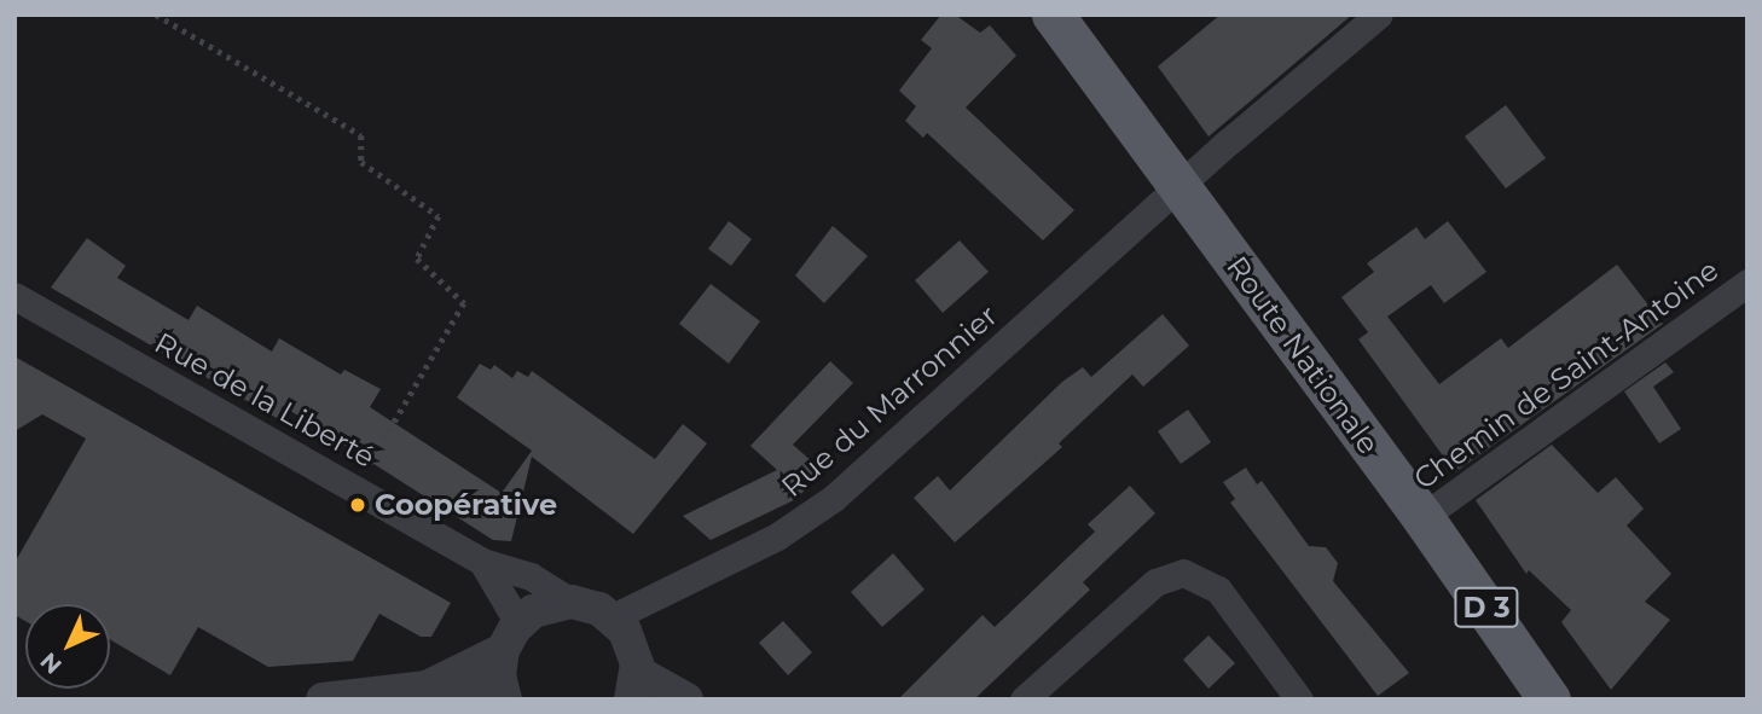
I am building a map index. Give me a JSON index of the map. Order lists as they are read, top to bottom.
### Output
{
  "streets": {
    "main road": ["Route Nationale", "D 3"],
    "street": ["Chemin de Saint-Antoine", "Rue de la Liberté", "Rue du Marronnier"]
  },
  "crossings": [
    ["Route Nationale", "Chemin de Saint-Antoine"],
    ["Route Nationale", "Rue du Marronnier"]
  ],
  "places": ["Coopérative"],
  "north": "bottom left"
}
